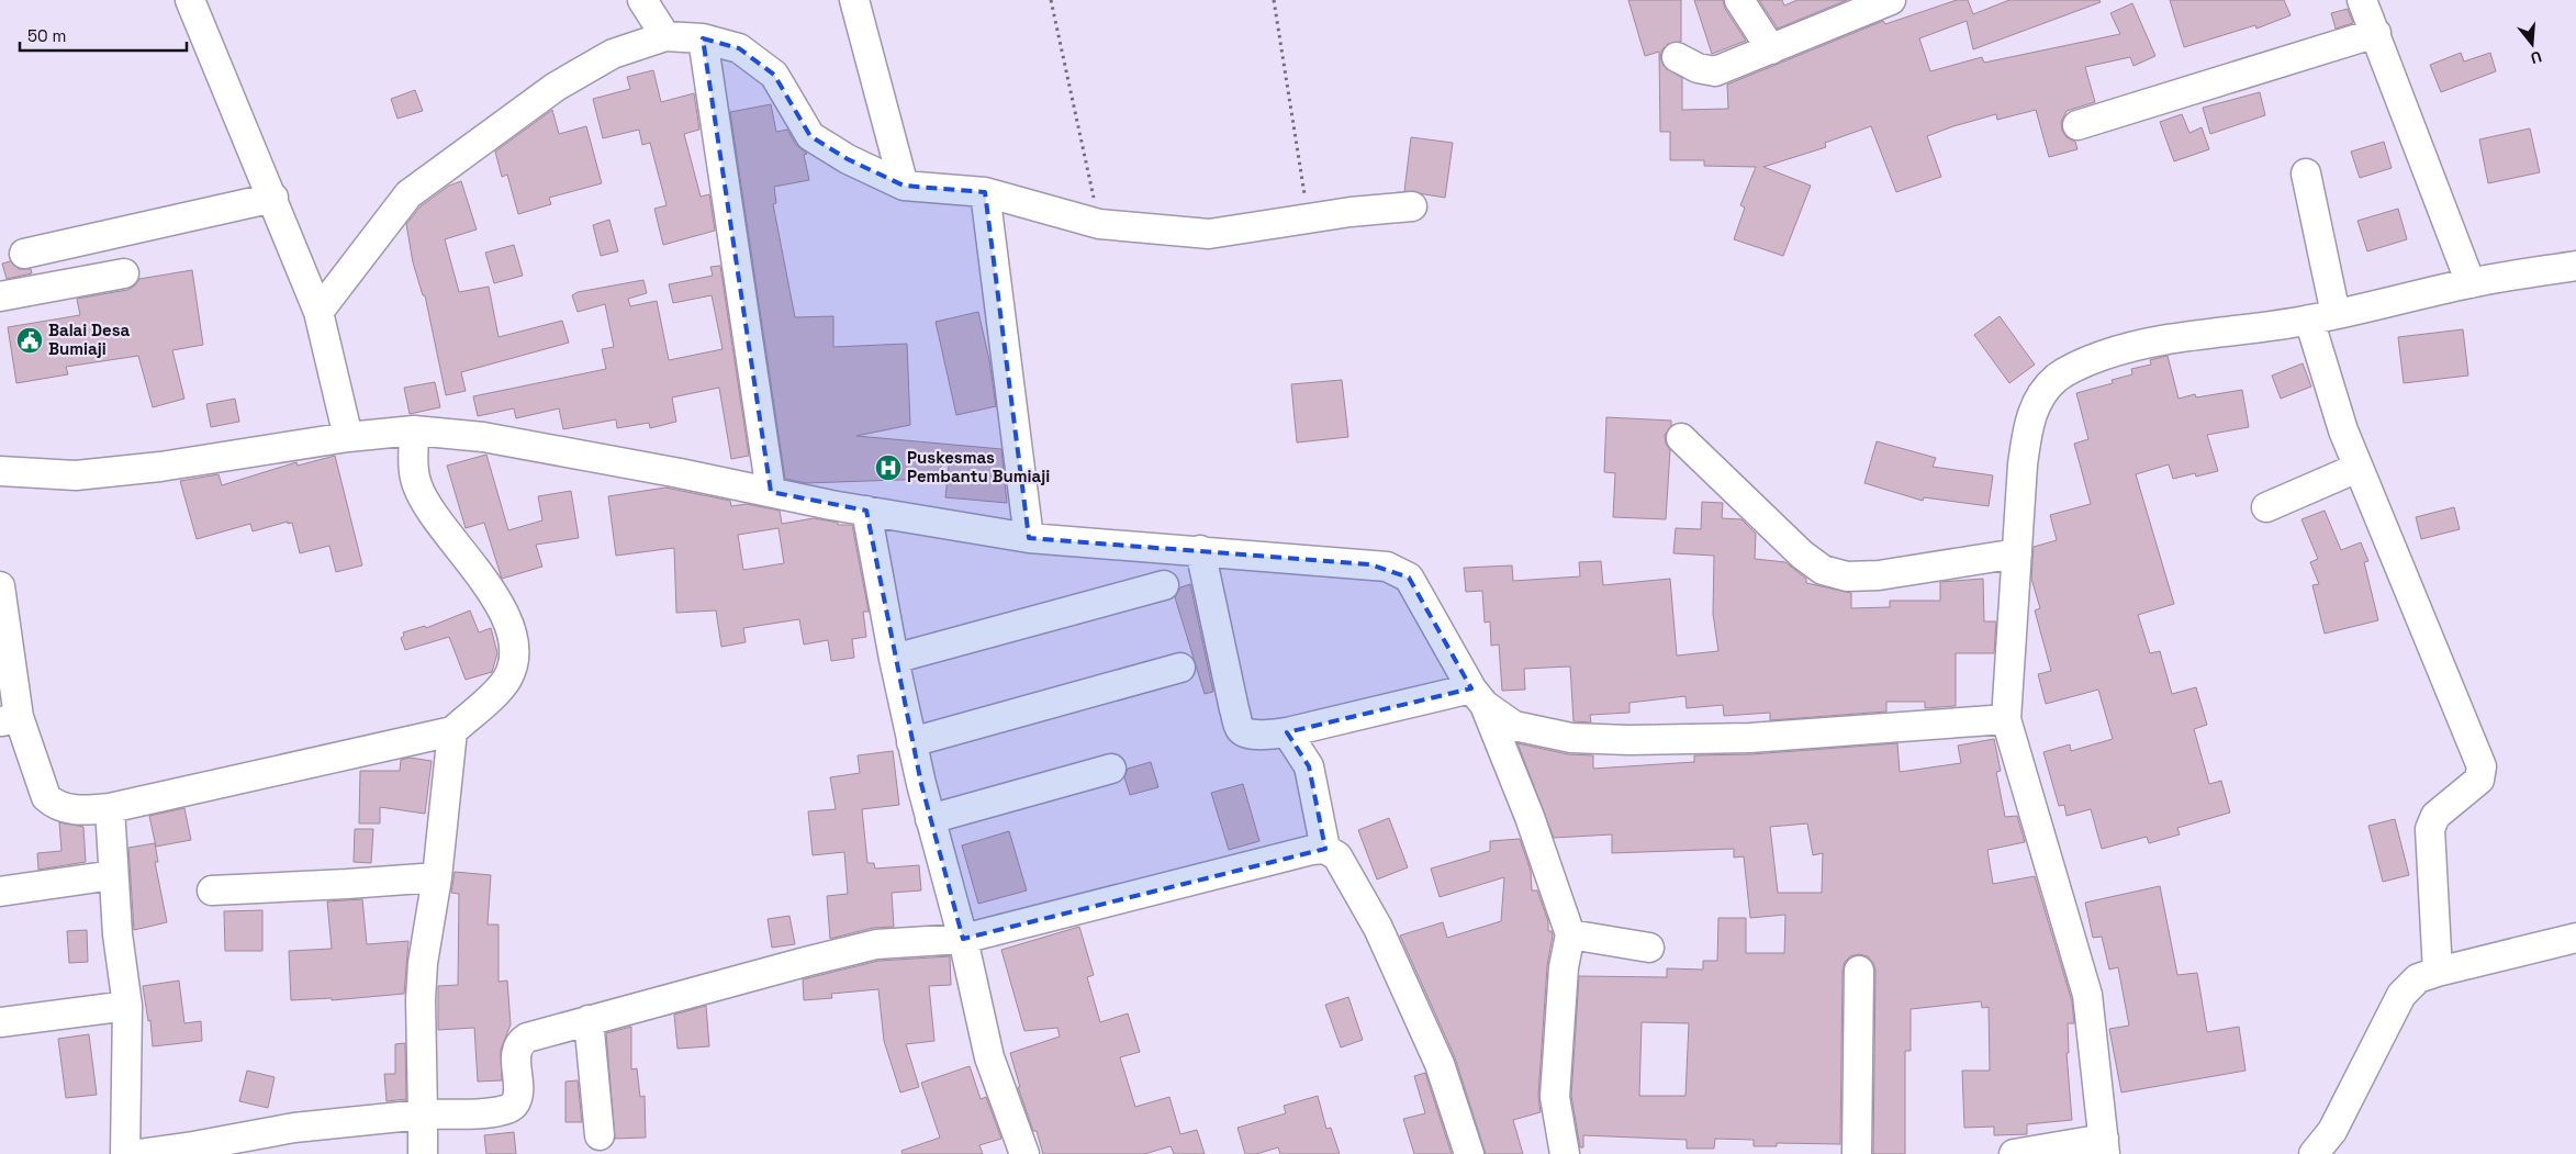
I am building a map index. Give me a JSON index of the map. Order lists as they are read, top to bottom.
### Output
{
  "places": {
    "public building": ["Balai Desa Bumiaji"],
    "hospital": ["Puskesmas Pembantu Bumiaji"]
  },
  "scale_bar": "50 m",
  "north": "bottom"
}
